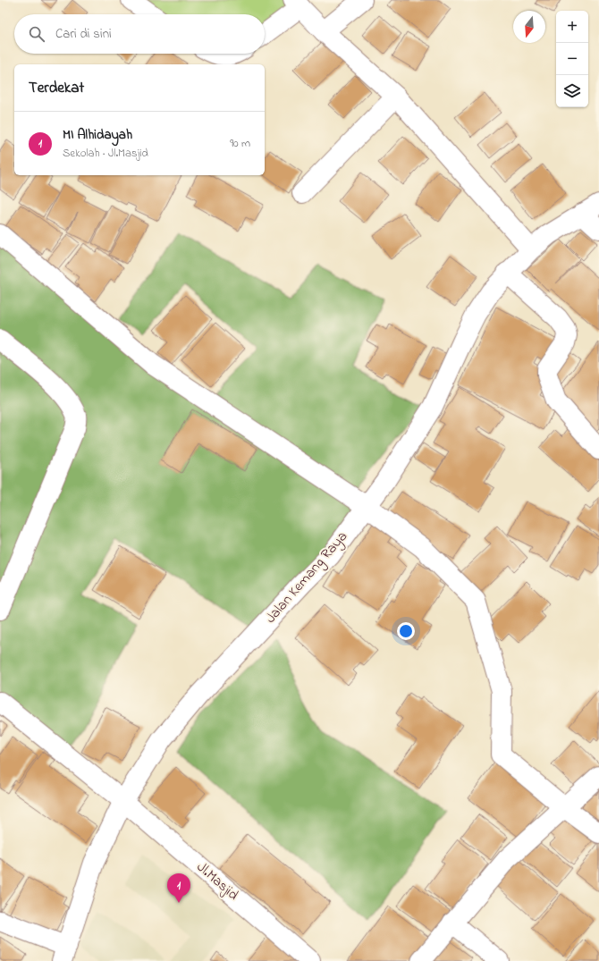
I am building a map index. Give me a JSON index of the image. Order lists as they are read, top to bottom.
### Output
{
  "streets": {
    "street": ["Jalan Kemang Raya", "Jl.Masjid"]
  },
  "crossings": [
    ["Jalan Kemang Raya", "Jl.Masjid"]
  ],
  "north": "bottom",
  "page": {
    "map_buttons": ["+", "−"],
    "search": "Cari di sini",
    "heading": "Terdekat",
    "list": [
      {
        "mark": "1",
        "name": "MI Alhidayah",
        "note": "Sekolah · Jl.Masjid",
        "value": "90 m"
      }
    ],
    "pins": "1"
  }
}
